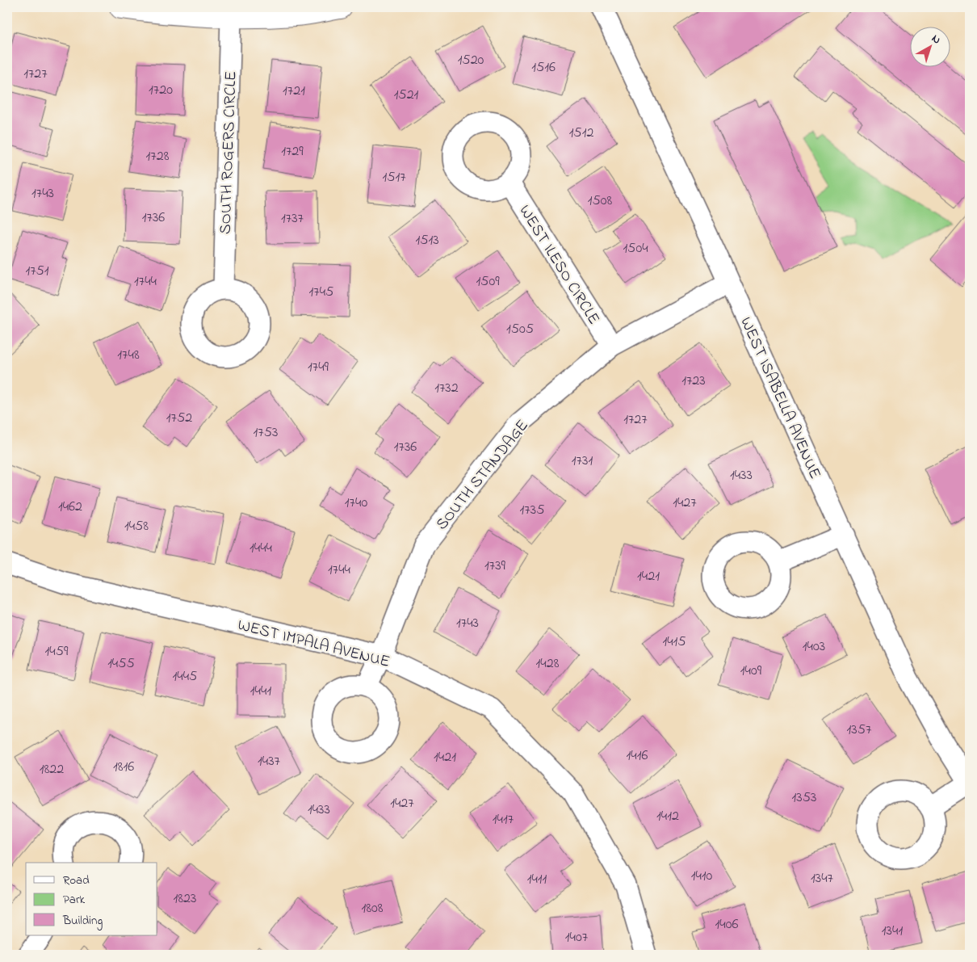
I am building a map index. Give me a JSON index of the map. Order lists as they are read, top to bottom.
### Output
{
  "streets": {
    "street": [
      "SOUTH ROGERS CIRCLE",
      "WEST ILESO CIRCLE",
      "WEST ISABELLA AVENUE",
      "SOUTH STANDAGE",
      "WEST IMPALA AVENUE"
    ]
  },
  "crossings": [
    ["WEST ILESO CIRCLE", "SOUTH STANDAGE"],
    ["WEST ISABELLA AVENUE", "SOUTH STANDAGE"],
    ["SOUTH STANDAGE", "WEST IMPALA AVENUE"]
  ],
  "house_numbers": [
    "1520",
    "1516",
    "1727",
    "1720",
    "1721",
    "1521",
    "1512",
    "1729",
    "1728",
    "1517",
    "1743",
    "1508",
    "1736",
    "1737",
    "1513",
    "1504",
    "1751",
    "1744",
    "1509",
    "1745",
    "1505",
    "1748",
    "1749",
    "1723",
    "1732",
    "1752",
    "1727",
    "1753",
    "1736",
    "1731",
    "1433",
    "1740",
    "1427",
    "1462",
    "1735",
    "1458",
    "1444",
    "1739",
    "1744",
    "1421",
    "1743",
    "1415",
    "1403",
    "1459",
    "1455",
    "1428",
    "1409",
    "1445",
    "1441",
    "1357",
    "1416",
    "1421",
    "1437",
    "1816",
    "1822",
    "1353",
    "1427",
    "1433",
    "1412",
    "1417",
    "1410",
    "1347",
    "1411",
    "1823",
    "1808",
    "1406",
    "1341",
    "1407"
  ],
  "legend": ["Road", "Park", "Building"],
  "north": "top right"
}
